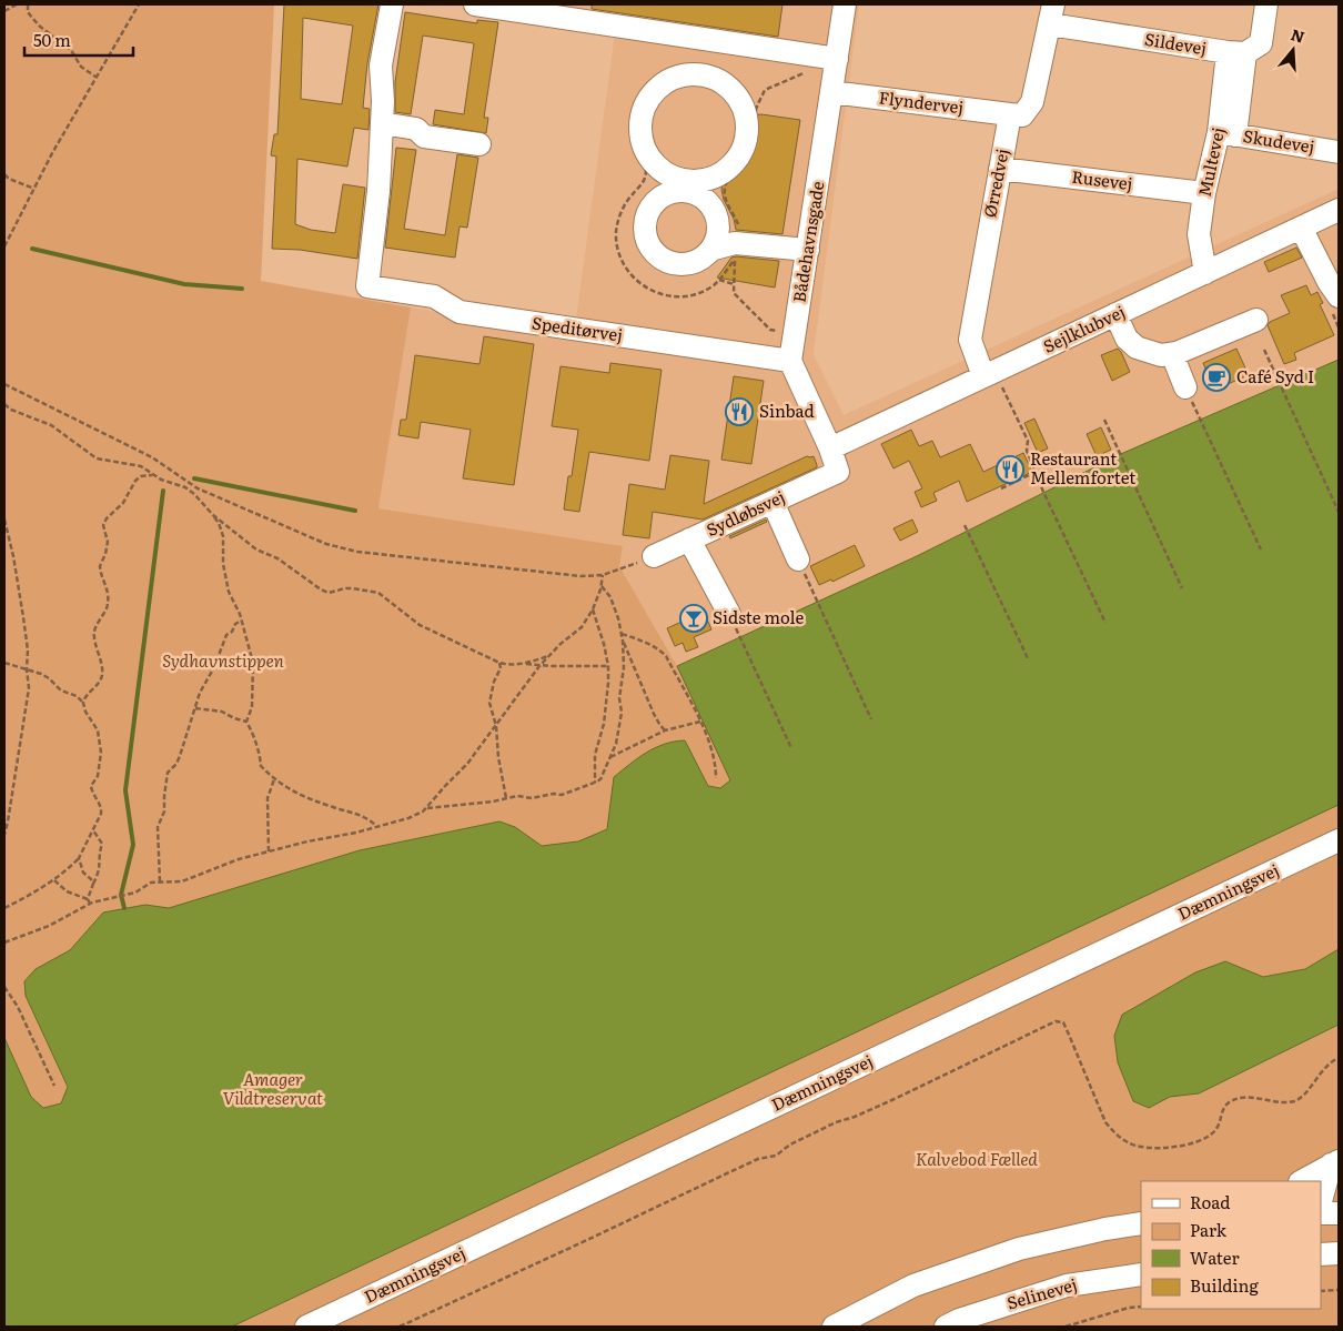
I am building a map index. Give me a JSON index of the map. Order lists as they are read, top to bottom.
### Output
{
  "streets": {
    "street": [
      "Sildevej",
      "Flyndervej",
      "Skudevej",
      "Multevej",
      "Rusevej",
      "Ørredvej",
      "Bådehavnsgade",
      "Speditørvej",
      "Sejlklubvej",
      "Sydløbsvej",
      "Dæmningsvej",
      "Selinevej"
    ]
  },
  "crossings": [
    ["Sildevej", "Multevej"],
    ["Flyndervej", "Ørredvej"],
    ["Flyndervej", "Bådehavnsgade"],
    ["Skudevej", "Multevej"],
    ["Multevej", "Rusevej"],
    ["Multevej", "Sejlklubvej"],
    ["Rusevej", "Ørredvej"],
    ["Ørredvej", "Sejlklubvej"],
    ["Bådehavnsgade", "Speditørvej"],
    ["Sejlklubvej", "Sydløbsvej"]
  ],
  "parks": ["Sydhavnstippen", "Amager Vildtreservat", "Kalvebod Fælled"],
  "places": {
    "cafe": ["Café Syd I"],
    "restaurant": ["Sinbad", "Restaurant Mellemfortet"],
    "bar": ["Sidste mole"]
  },
  "legend": [
    "Road",
    "Park",
    "Water",
    "Building"
  ],
  "scale_bar": "50 m",
  "north": "top"
}
